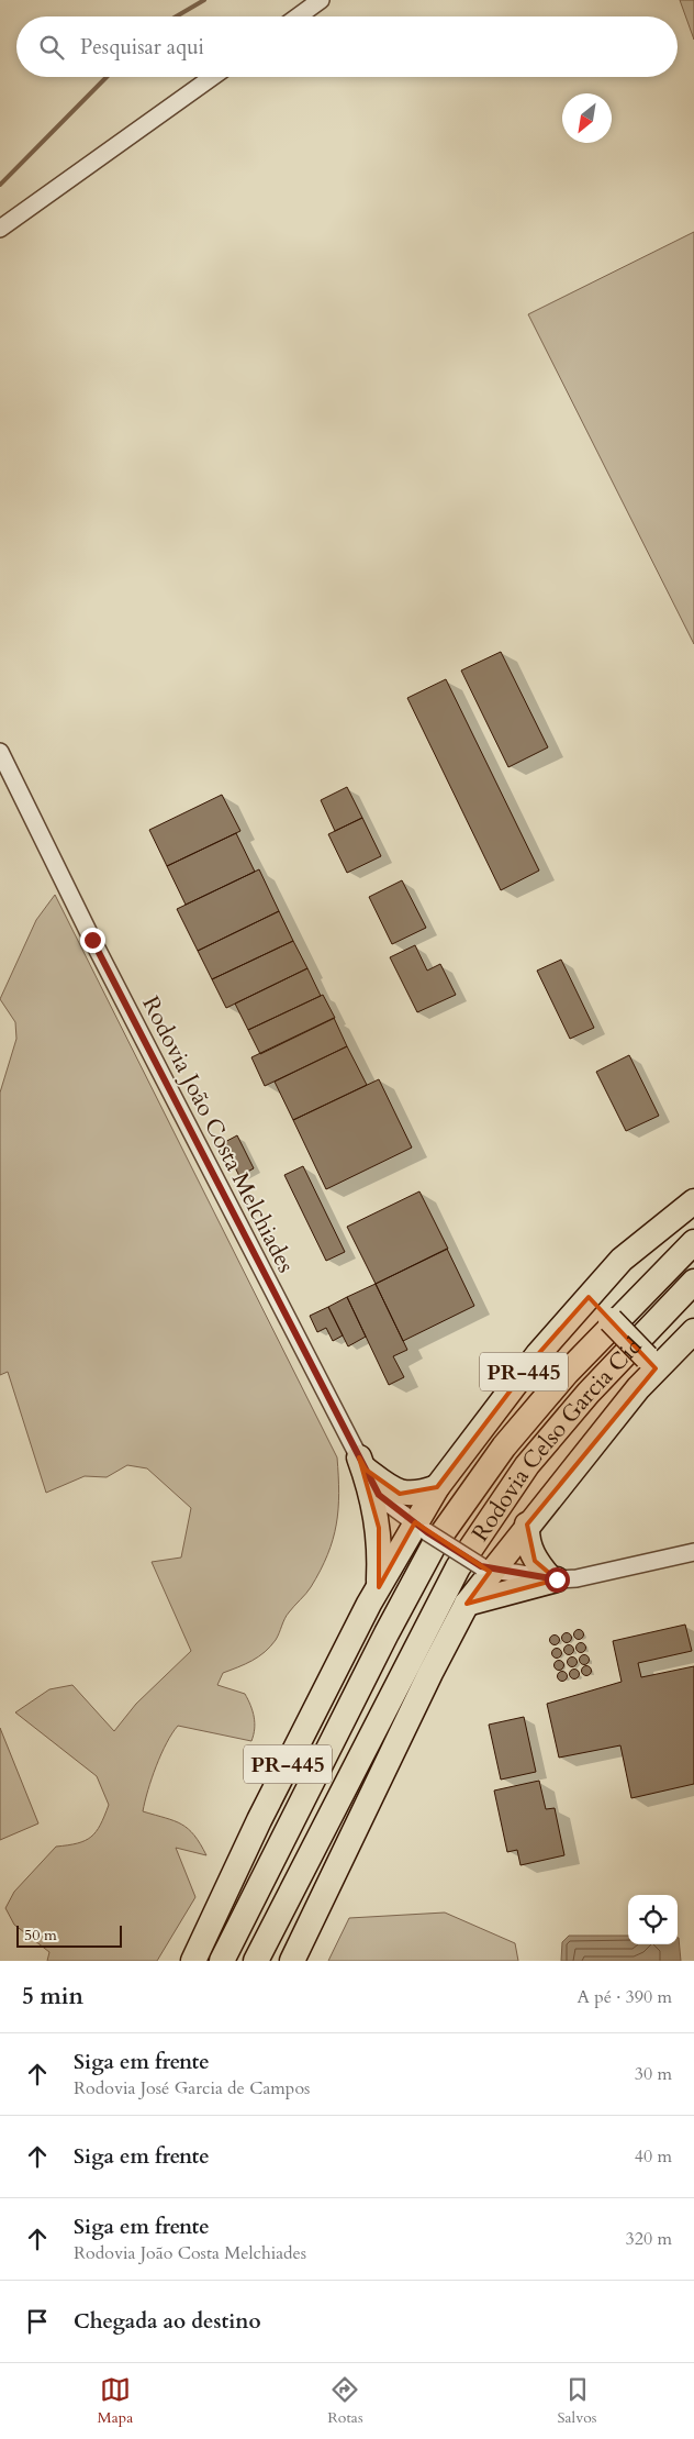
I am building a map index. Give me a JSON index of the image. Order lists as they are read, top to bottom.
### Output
{
  "streets": {
    "highway": ["PR-445", "Rodovia Celso Garcia Cid"],
    "street": ["Rodovia João Costa Melchiades"]
  },
  "crossings": [
    ["Rodovia João Costa Melchiades", "PR-445"],
    ["Rodovia João Costa Melchiades", "Rodovia Celso Garcia Cid"]
  ],
  "scale_bar": "50 m",
  "north": "bottom left",
  "page": {
    "search": "Pesquisar aqui",
    "scale": "50 m",
    "heading": ["5 min", "A pé · 390 m"],
    "list": [
      ["Siga em frente", "Rodovia José Garcia de Campos", "30 m"],
      ["Siga em frente", "40 m"],
      ["Siga em frente", "Rodovia João Costa Melchiades", "320 m"],
      "Chegada ao destino"
    ],
    "nav": ["Mapa", "Rotas", "Salvos"]
  }
}
